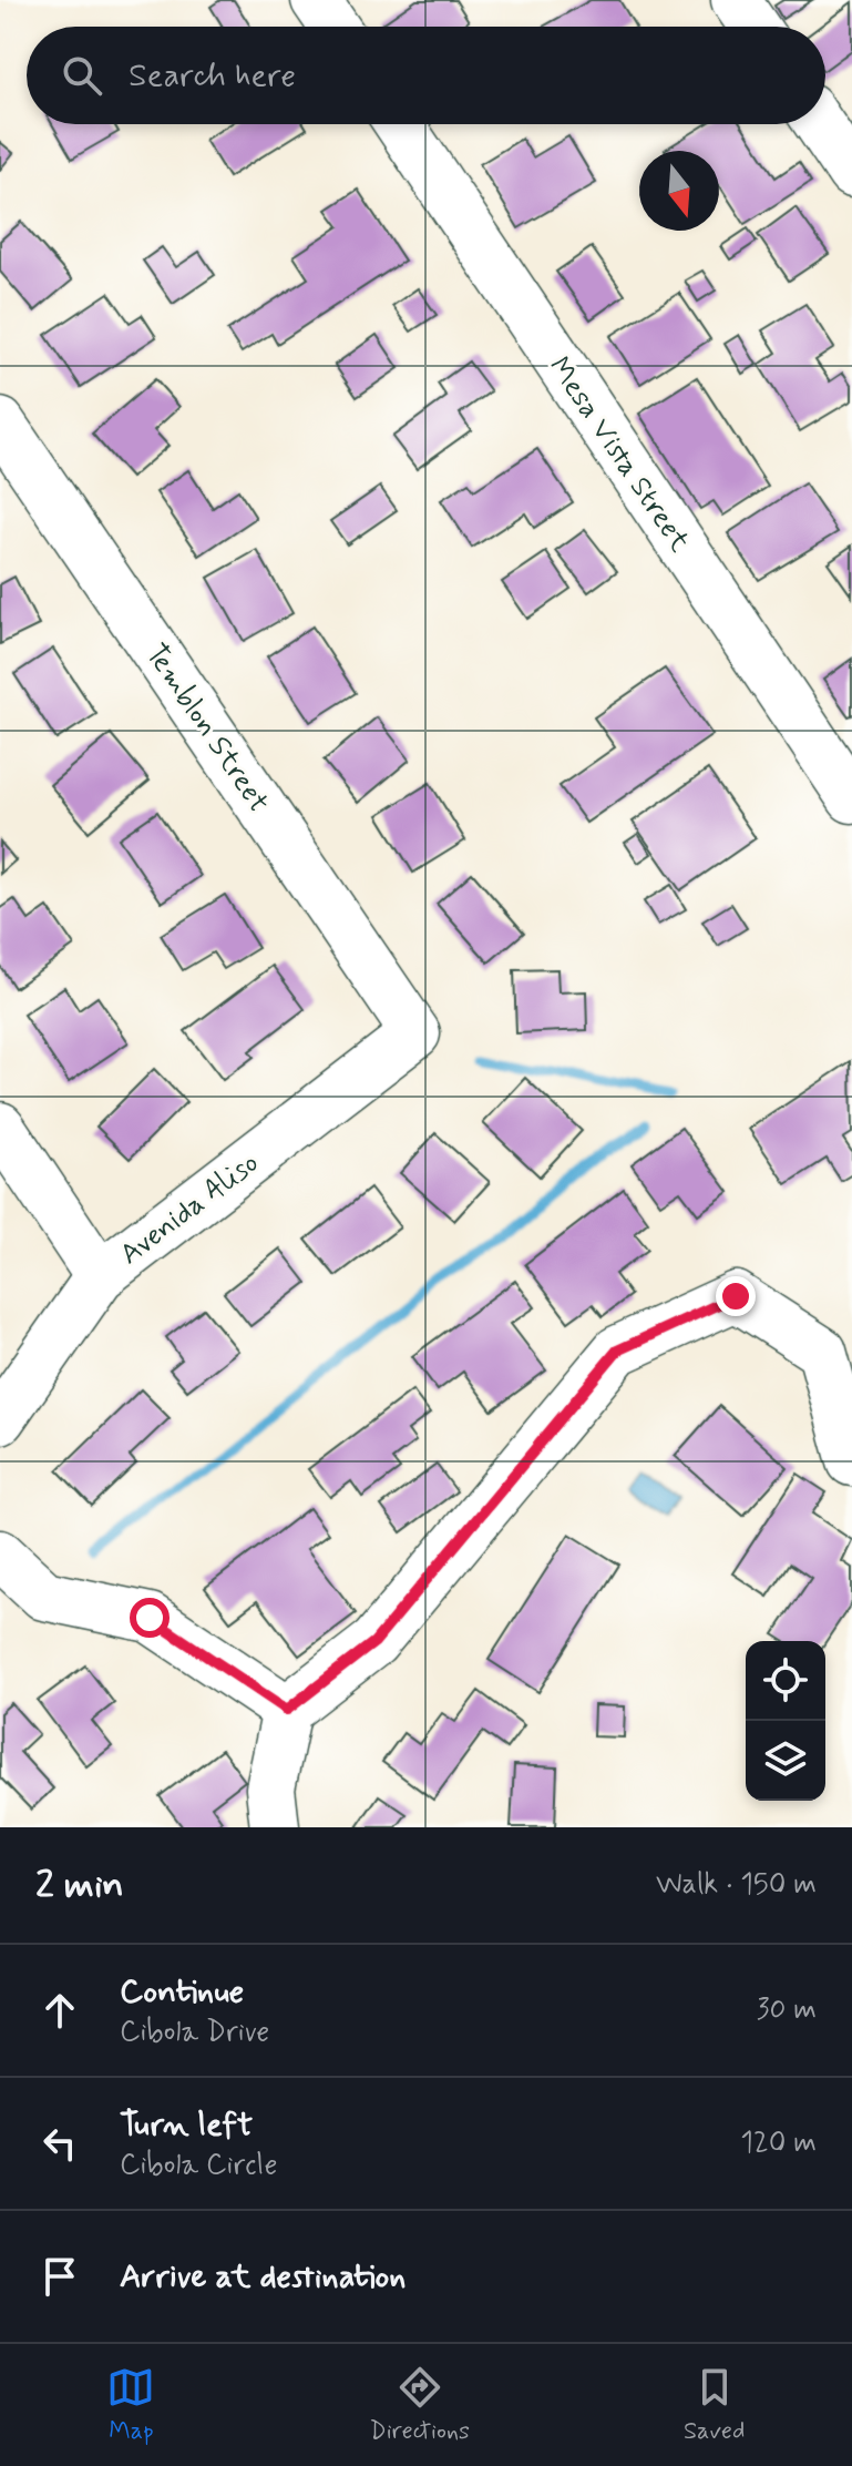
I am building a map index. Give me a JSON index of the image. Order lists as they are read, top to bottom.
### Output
{
  "streets": {
    "street": ["Mesa Vista Street", "Temblon Street", "Avenida Aliso"]
  },
  "crossings": [
    ["Temblon Street", "Avenida Aliso"]
  ],
  "north": "bottom",
  "page": {
    "search": "Search here",
    "heading": ["2 min", "Walk · 150 m"],
    "list": [
      ["Continue", "Cibola Drive", "30 m"],
      ["Turn left", "Cibola Circle", "120 m"],
      "Arrive at destination"
    ],
    "nav": ["Map", "Directions", "Saved"]
  }
}
